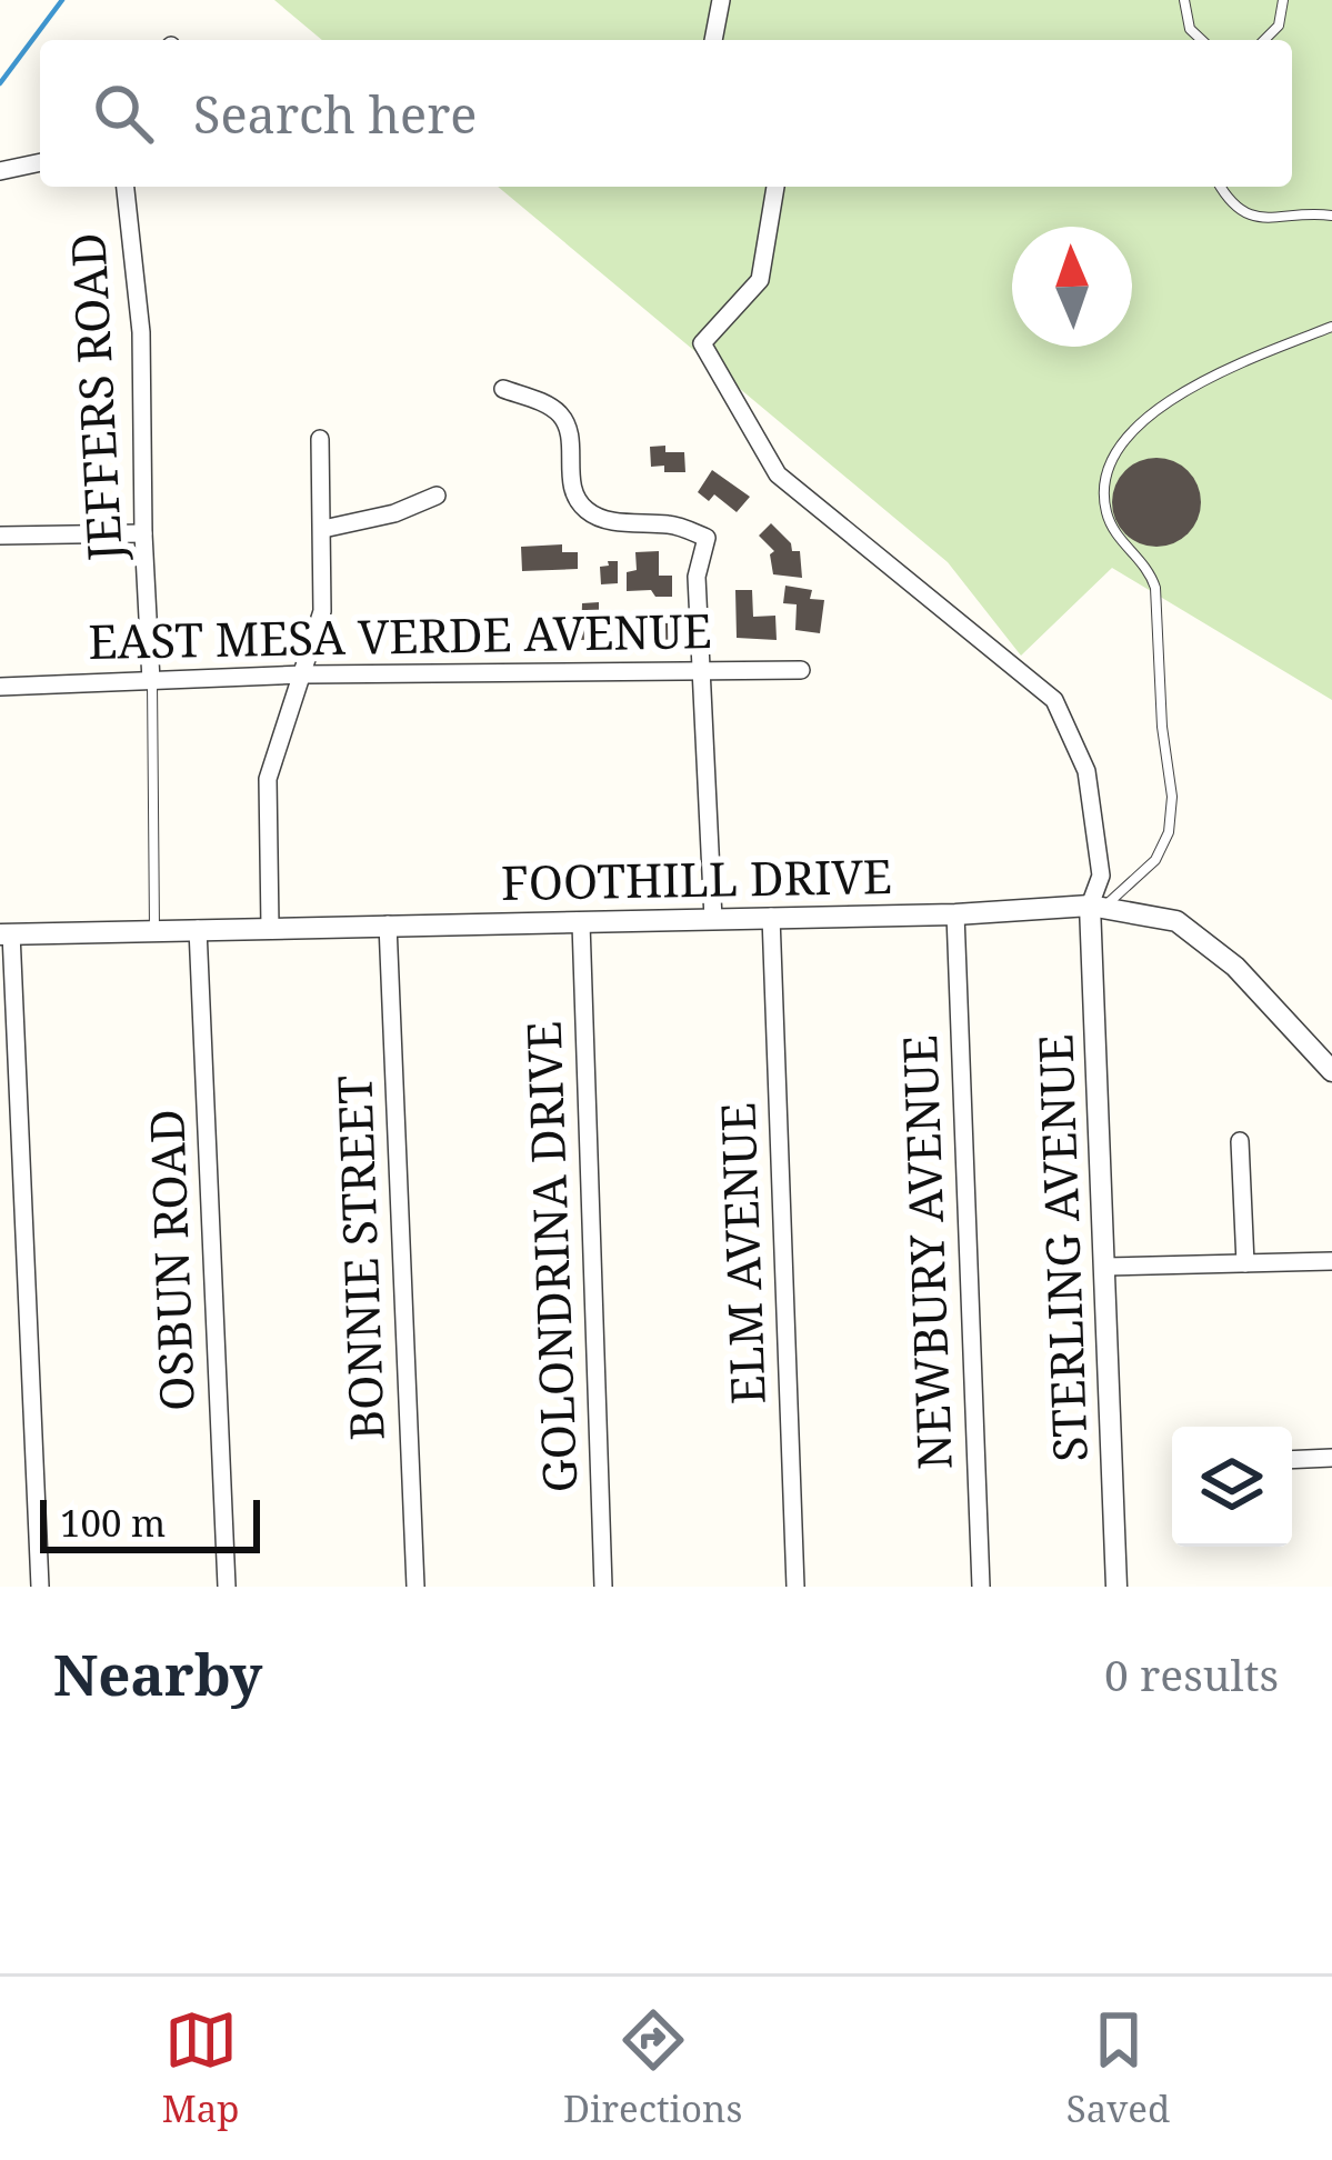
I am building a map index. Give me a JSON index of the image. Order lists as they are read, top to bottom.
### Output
{
  "streets": {
    "street": [
      "JEFFERS ROAD",
      "EAST MESA VERDE AVENUE",
      "FOOTHILL DRIVE",
      "STERLING AVENUE",
      "NEWBURY AVENUE",
      "ELM AVENUE",
      "GOLONDRINA DRIVE",
      "BONNIE STREET",
      "OSBUN ROAD"
    ]
  },
  "crossings": [
    ["JEFFERS ROAD", "EAST MESA VERDE AVENUE"],
    ["JEFFERS ROAD", "FOOTHILL DRIVE"],
    ["FOOTHILL DRIVE", "STERLING AVENUE"],
    ["FOOTHILL DRIVE", "NEWBURY AVENUE"],
    ["FOOTHILL DRIVE", "ELM AVENUE"],
    ["FOOTHILL DRIVE", "GOLONDRINA DRIVE"],
    ["FOOTHILL DRIVE", "BONNIE STREET"],
    ["FOOTHILL DRIVE", "OSBUN ROAD"]
  ],
  "scale_bar": "100 m",
  "north": "top",
  "page": {
    "search": "Search here",
    "scale": "100 m",
    "heading": ["Nearby", "0 results"],
    "nav": ["Map", "Directions", "Saved"]
  }
}
